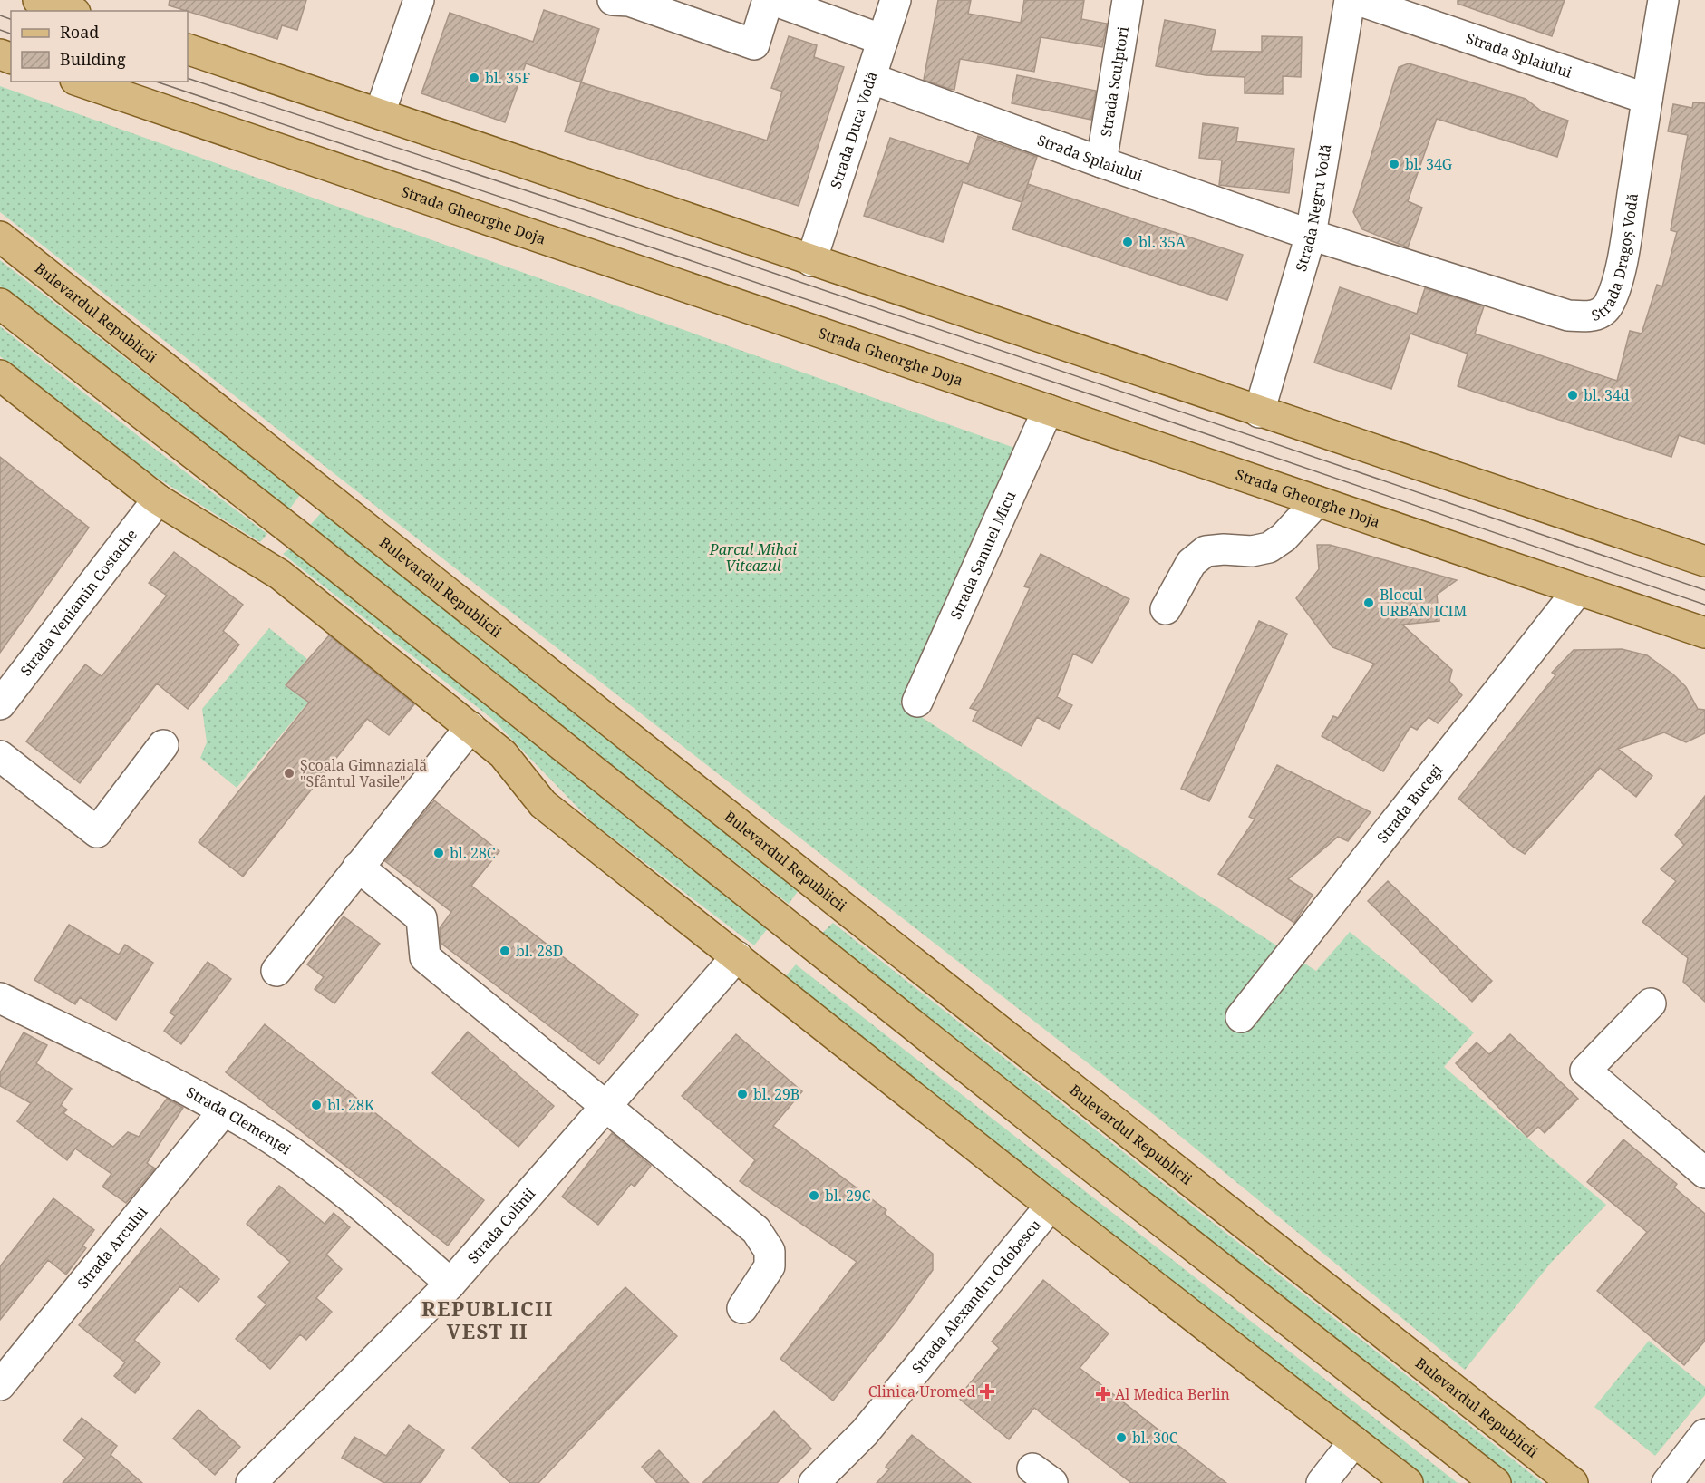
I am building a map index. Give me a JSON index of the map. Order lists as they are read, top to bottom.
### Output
{
  "streets": {
    "main road": ["Strada Gheorghe Doja", "Bulevardul Republicii"],
    "street": [
      "Strada Splaiului",
      "Strada Sculptori",
      "Strada Duca Vodă",
      "Strada Negru Vodă",
      "Strada Dragoș Vodă",
      "Strada Samuel Micu",
      "Strada Veniamin Costache",
      "Strada Bucegi",
      "Strada Clemenței",
      "Strada Colinii",
      "Strada Arcului",
      "Strada Alexandru Odobescu"
    ]
  },
  "crossings": [
    ["Strada Splaiului", "Strada Sculptori"],
    ["Strada Splaiului", "Strada Duca Vodă"],
    ["Strada Splaiului", "Strada Negru Vodă"],
    ["Strada Splaiului", "Strada Dragoș Vodă"],
    ["Strada Negru Vodă", "Strada Dragoș Vodă"],
    ["Strada Gheorghe Doja", "Strada Samuel Micu"],
    ["Strada Gheorghe Doja", "Strada Bucegi"],
    ["Strada Clemenței", "Strada Colinii"],
    ["Strada Clemenței", "Strada Arcului"]
  ],
  "districts": ["REPUBLICII VEST II"],
  "parks": ["Parcul Mihai Viteazul"],
  "places": {
    "other": [
      "bl. 35F",
      "bl. 34G",
      "bl. 35A",
      "bl. 34d",
      "Blocul URBAN ICIM",
      "Școala Gimnazială \"Sfântul Vasile\"",
      "bl. 28C",
      "bl. 28D",
      "bl. 29B",
      "bl. 28K",
      "bl. 29C",
      "bl. 30C"
    ],
    "health": ["Clinica Uromed", "Al Medica Berlin"]
  },
  "legend": ["Road", "Building"]
}
